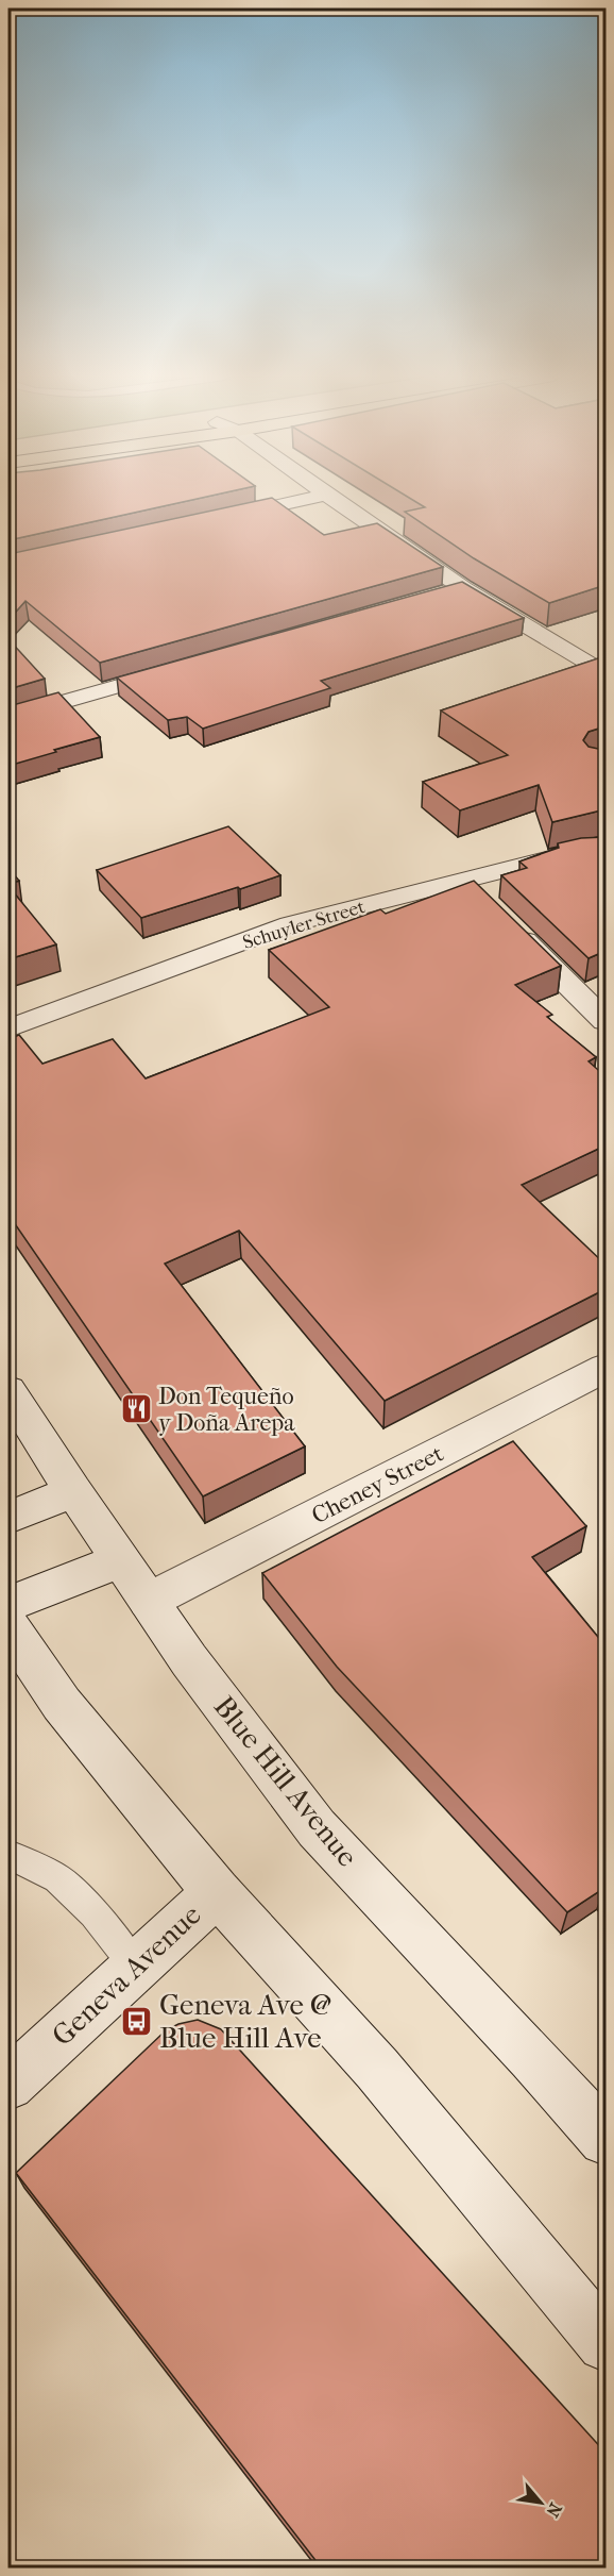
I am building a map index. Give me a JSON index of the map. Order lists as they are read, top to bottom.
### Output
{
  "streets": {
    "street": [
      "Schuyler Street",
      "Cheney Street",
      "Blue Hill Avenue",
      "Geneva Avenue"
    ]
  },
  "crossings": [
    ["Cheney Street", "Blue Hill Avenue"]
  ],
  "places": {
    "restaurant": ["Don Tequeño y Doña Arepa"],
    "bus stop": ["Geneva Ave @ Blue Hill Ave"]
  },
  "north": "bottom right"
}
